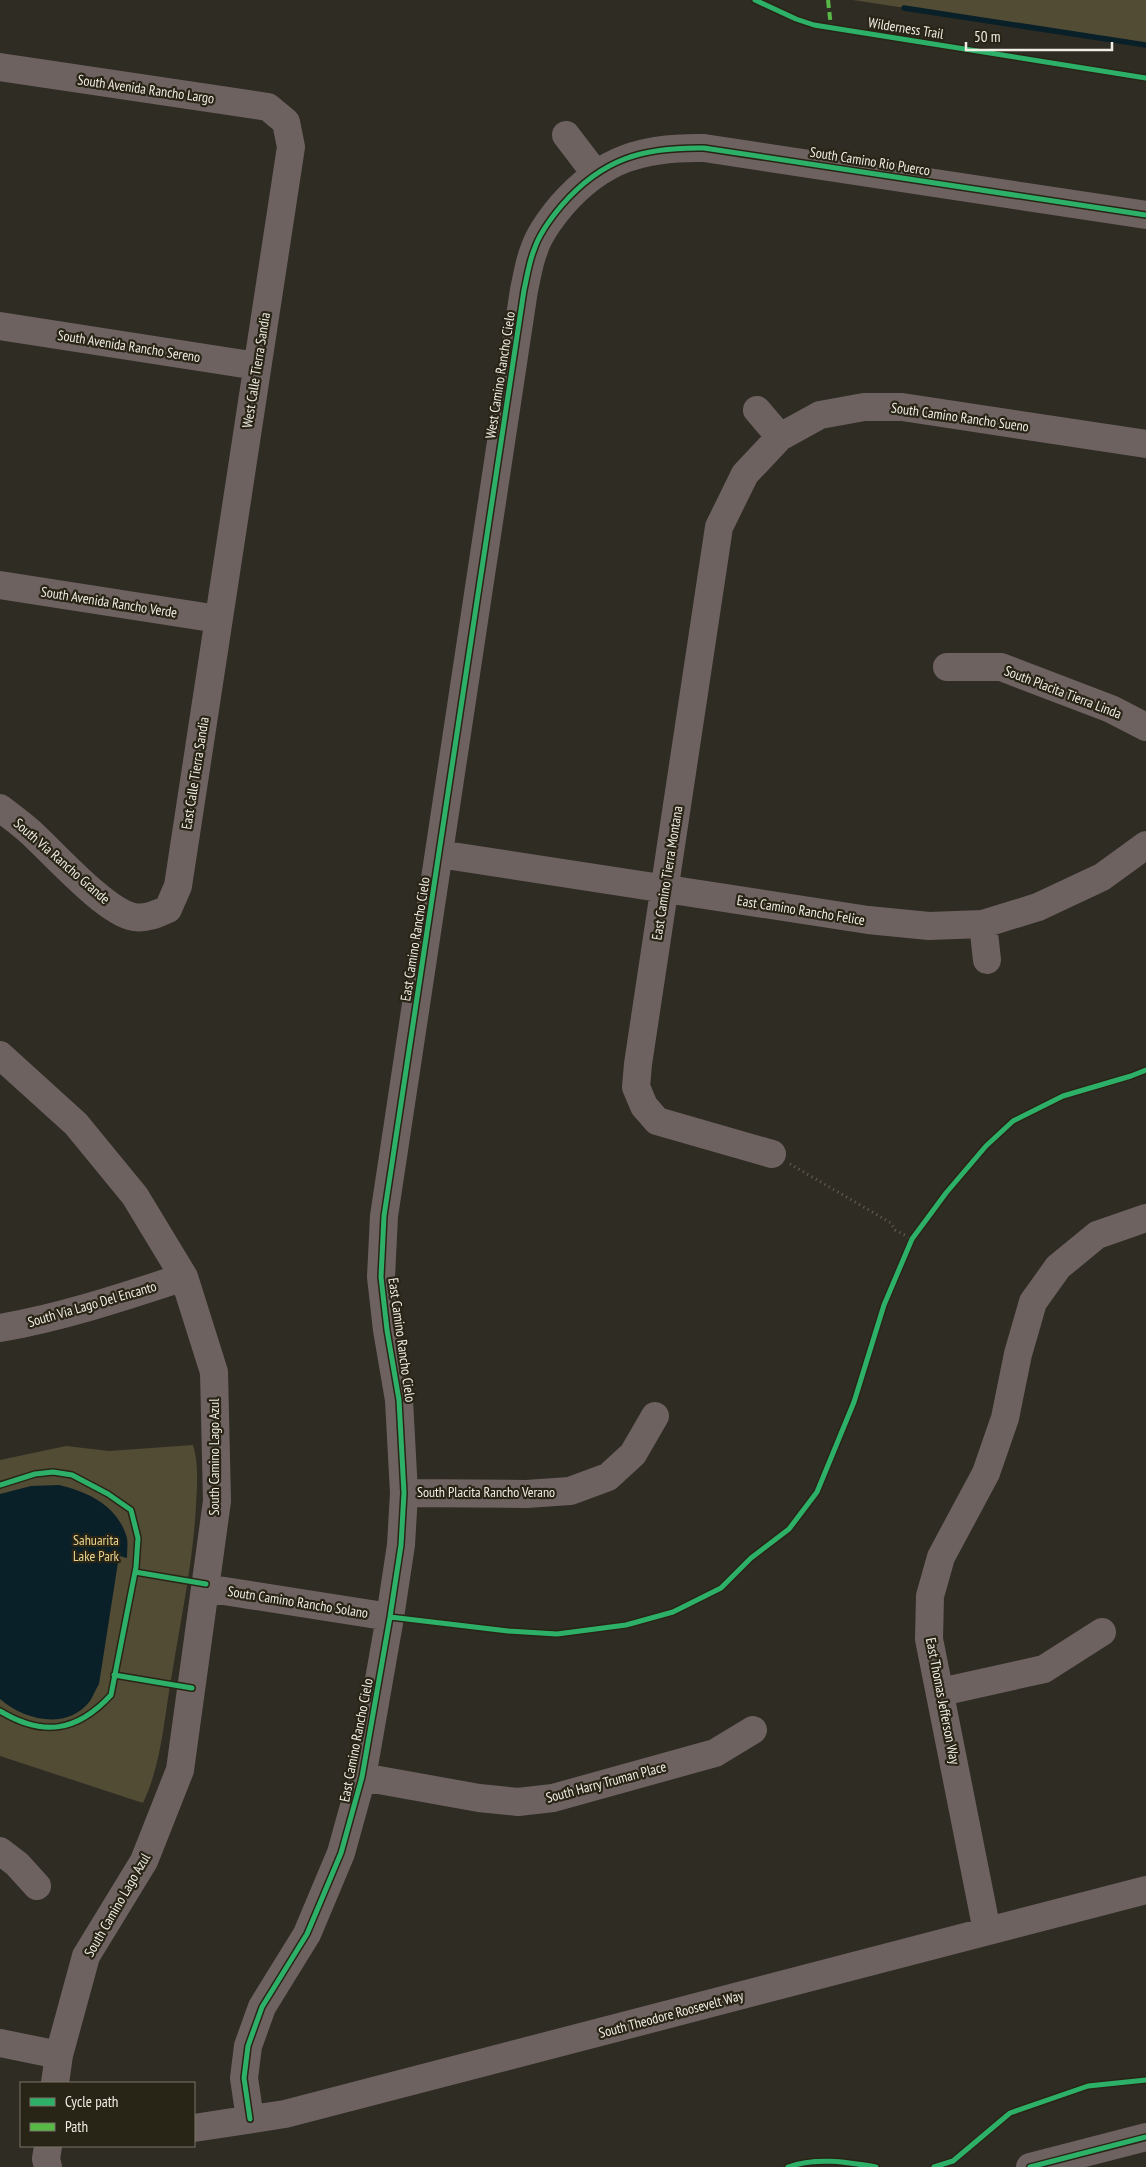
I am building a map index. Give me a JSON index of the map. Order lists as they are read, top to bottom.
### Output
{
  "streets": {
    "street": [
      "South Avenida Rancho Largo",
      "South Camino Rio Puerco",
      "South Avenida Rancho Sereno",
      "West Calle Tierra Sandia",
      "West Camino Rancho Cielo",
      "South Camino Rancho Sueno",
      "South Avenida Rancho Verde",
      "South Placita Tierra Linda",
      "East Calle Tierra Sandia",
      "South Via Rancho Grande",
      "East Camino Tierra Montana",
      "East Camino Rancho Felice",
      "East Camino Rancho Cielo",
      "South Via Lago Del Encanto",
      "South Camino Lago Azul",
      "South Placita Rancho Verano",
      "Soutn Camino Rancho Solano",
      "East Thomas Jefferson Way",
      "South Harry Truman Place",
      "South Theodore Roosevelt Way"
    ],
    "cycle path": ["Wilderness Trail"]
  },
  "crossings": [
    ["South Avenida Rancho Largo", "West Calle Tierra Sandia"],
    ["South Camino Rio Puerco", "West Camino Rancho Cielo"],
    ["South Avenida Rancho Sereno", "West Calle Tierra Sandia"],
    ["West Calle Tierra Sandia", "South Avenida Rancho Verde"],
    ["West Calle Tierra Sandia", "East Calle Tierra Sandia"],
    ["West Camino Rancho Cielo", "East Camino Rancho Cielo"],
    ["South Camino Rancho Sueno", "East Camino Tierra Montana"],
    ["South Avenida Rancho Verde", "East Calle Tierra Sandia"],
    ["East Calle Tierra Sandia", "South Via Rancho Grande"],
    ["East Camino Tierra Montana", "East Camino Rancho Felice"],
    ["East Camino Rancho Felice", "East Camino Rancho Cielo"],
    ["East Camino Rancho Cielo", "South Placita Rancho Verano"],
    ["East Camino Rancho Cielo", "Soutn Camino Rancho Solano"],
    ["East Camino Rancho Cielo", "South Harry Truman Place"],
    ["East Camino Rancho Cielo", "South Theodore Roosevelt Way"],
    ["South Via Lago Del Encanto", "South Camino Lago Azul"],
    ["South Camino Lago Azul", "Soutn Camino Rancho Solano"],
    ["East Thomas Jefferson Way", "South Theodore Roosevelt Way"]
  ],
  "parks": ["Sahuarita Lake Park"],
  "legend": ["Cycle path", "Path"],
  "scale_bar": "50 m"
}
